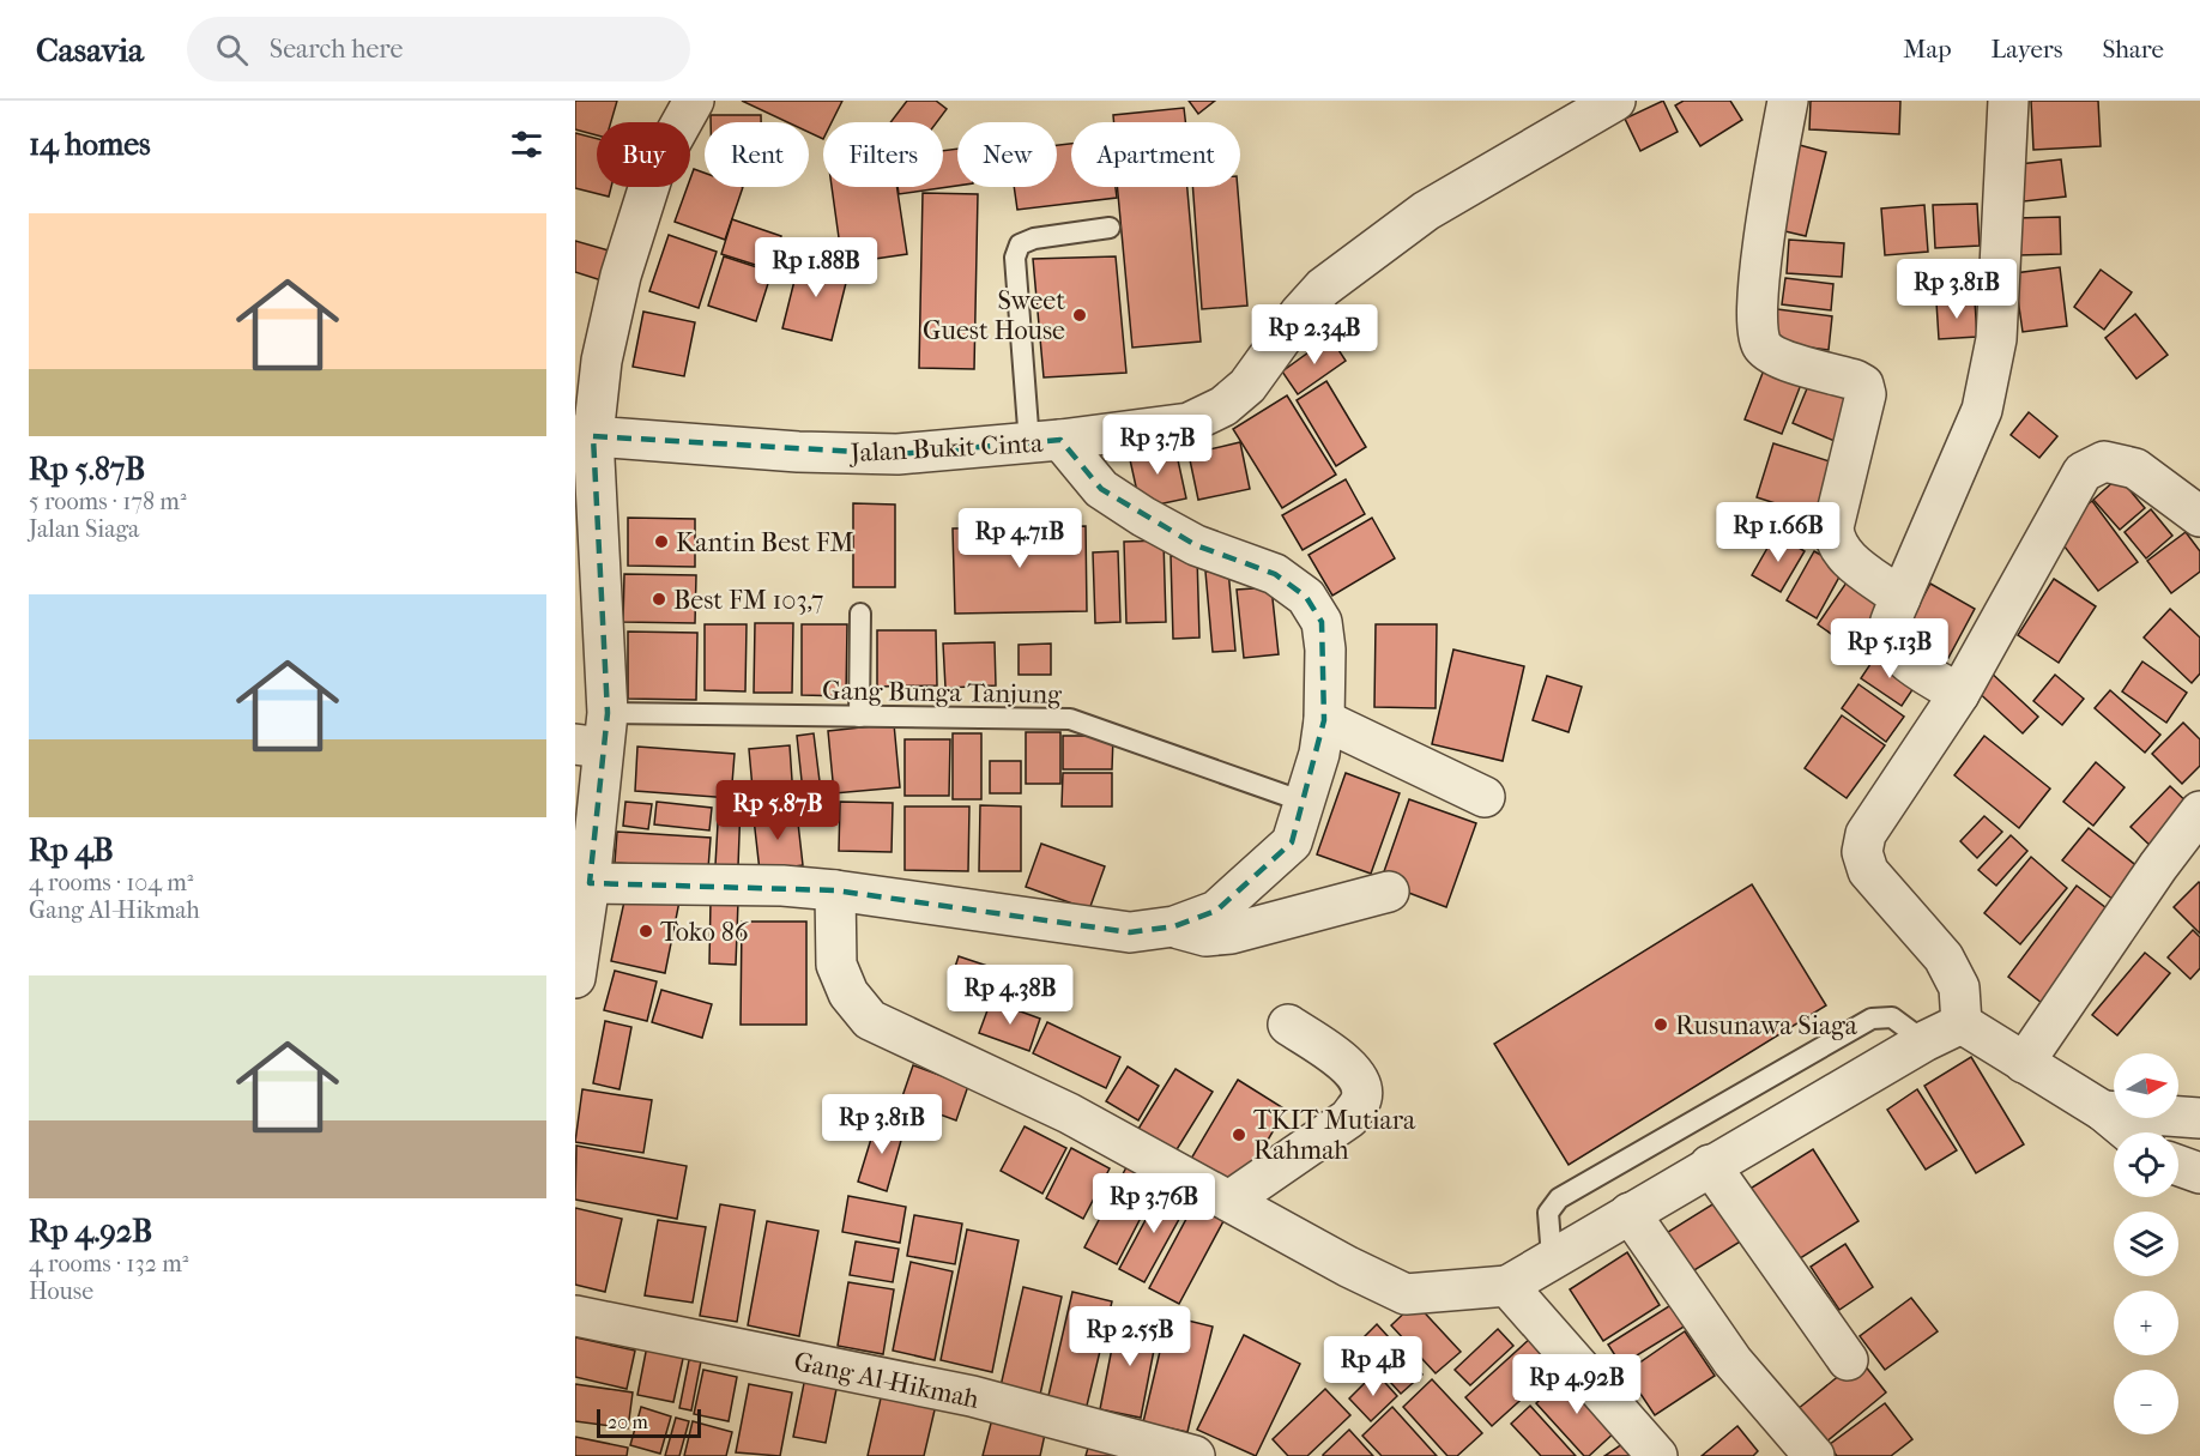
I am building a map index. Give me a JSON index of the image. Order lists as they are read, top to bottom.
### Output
{
  "streets": {
    "street": ["Jalan Bukit Cinta", "Gang Al-Hikmah"],
    "lane": ["Gang Bunga Tanjung"]
  },
  "places": [
    "Sweet Guest House",
    "Kantin Best FM",
    "Best FM 103,7",
    "Toko 86",
    "Rusunawa Siaga",
    "TKIT Mutiara Rahmah"
  ],
  "scale_bar": "20 m",
  "north": "right",
  "page": {
    "header": "Casavia",
    "search": "Search here",
    "nav": ["Map", "Layers", "Share"],
    "heading": "14 homes",
    "chip": [
      "Buy",
      "Rent",
      "Filters",
      "New",
      "Apartment"
    ],
    "list": [
      {
        "name": "Rp 5.87B",
        "note": "5 rooms · 178 m² · Jalan Siaga"
      },
      {
        "name": "Rp 4B",
        "note": "4 rooms · 104 m² · Gang Al-Hikmah"
      },
      {
        "name": "Rp 4.92B",
        "note": "4 rooms · 132 m² · House"
      }
    ],
    "price": [
      "Rp 1.88B",
      "Rp 3.81B",
      "Rp 2.34B",
      "Rp 3.7B",
      "Rp 1.66B",
      "Rp 4.71B",
      "Rp 5.13B",
      "Rp 5.87B",
      "Rp 4.38B",
      "Rp 3.81B",
      "Rp 3.76B",
      "Rp 2.55B",
      "Rp 4B",
      "Rp 4.92B"
    ],
    "map_buttons": ["+", "−"],
    "scale": "20 m"
  }
}
